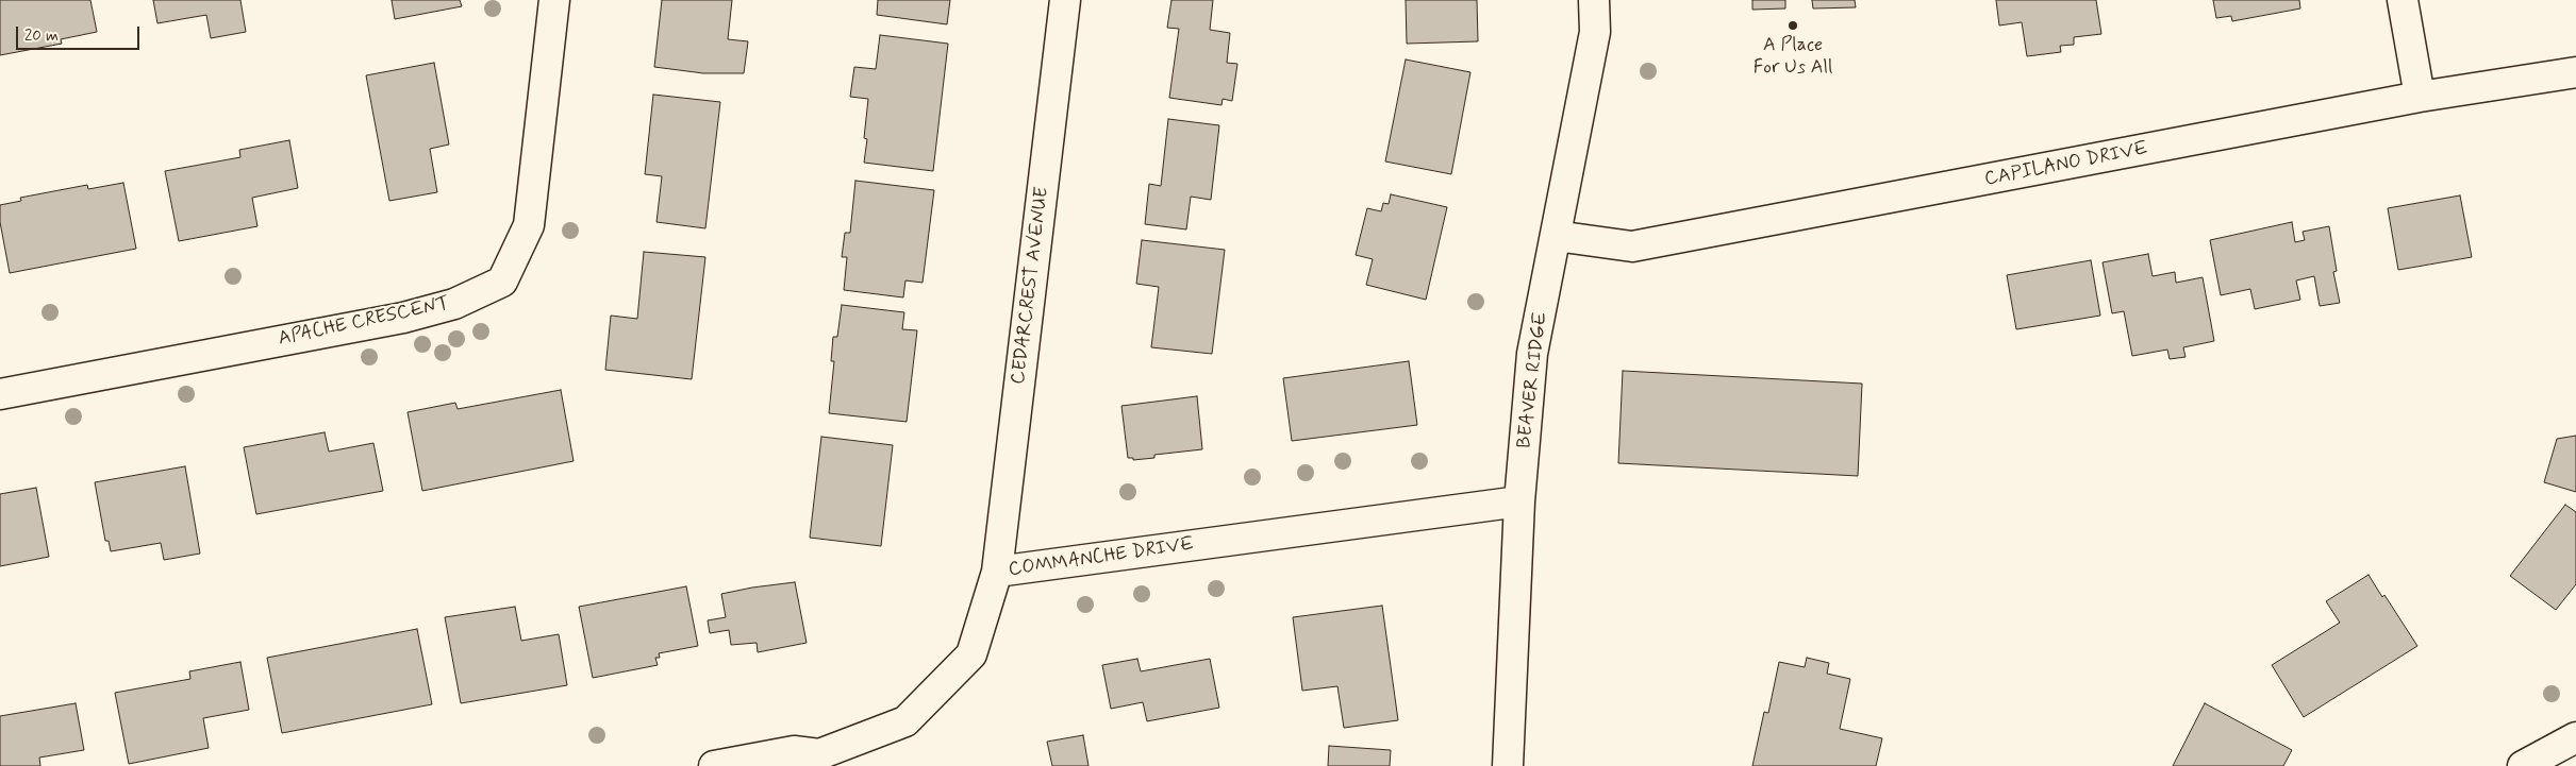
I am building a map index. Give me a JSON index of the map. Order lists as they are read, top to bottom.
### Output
{
  "streets": {
    "street": [
      "CAPILANO DRIVE",
      "CEDARCREST AVENUE",
      "APACHE CRESCENT",
      "BEAVER RIDGE",
      "COMMANCHE DRIVE"
    ]
  },
  "crossings": [
    ["CAPILANO DRIVE", "BEAVER RIDGE"],
    ["CEDARCREST AVENUE", "COMMANCHE DRIVE"],
    ["BEAVER RIDGE", "COMMANCHE DRIVE"]
  ],
  "places": ["A Place For Us All"],
  "scale_bar": "20 m"
}
